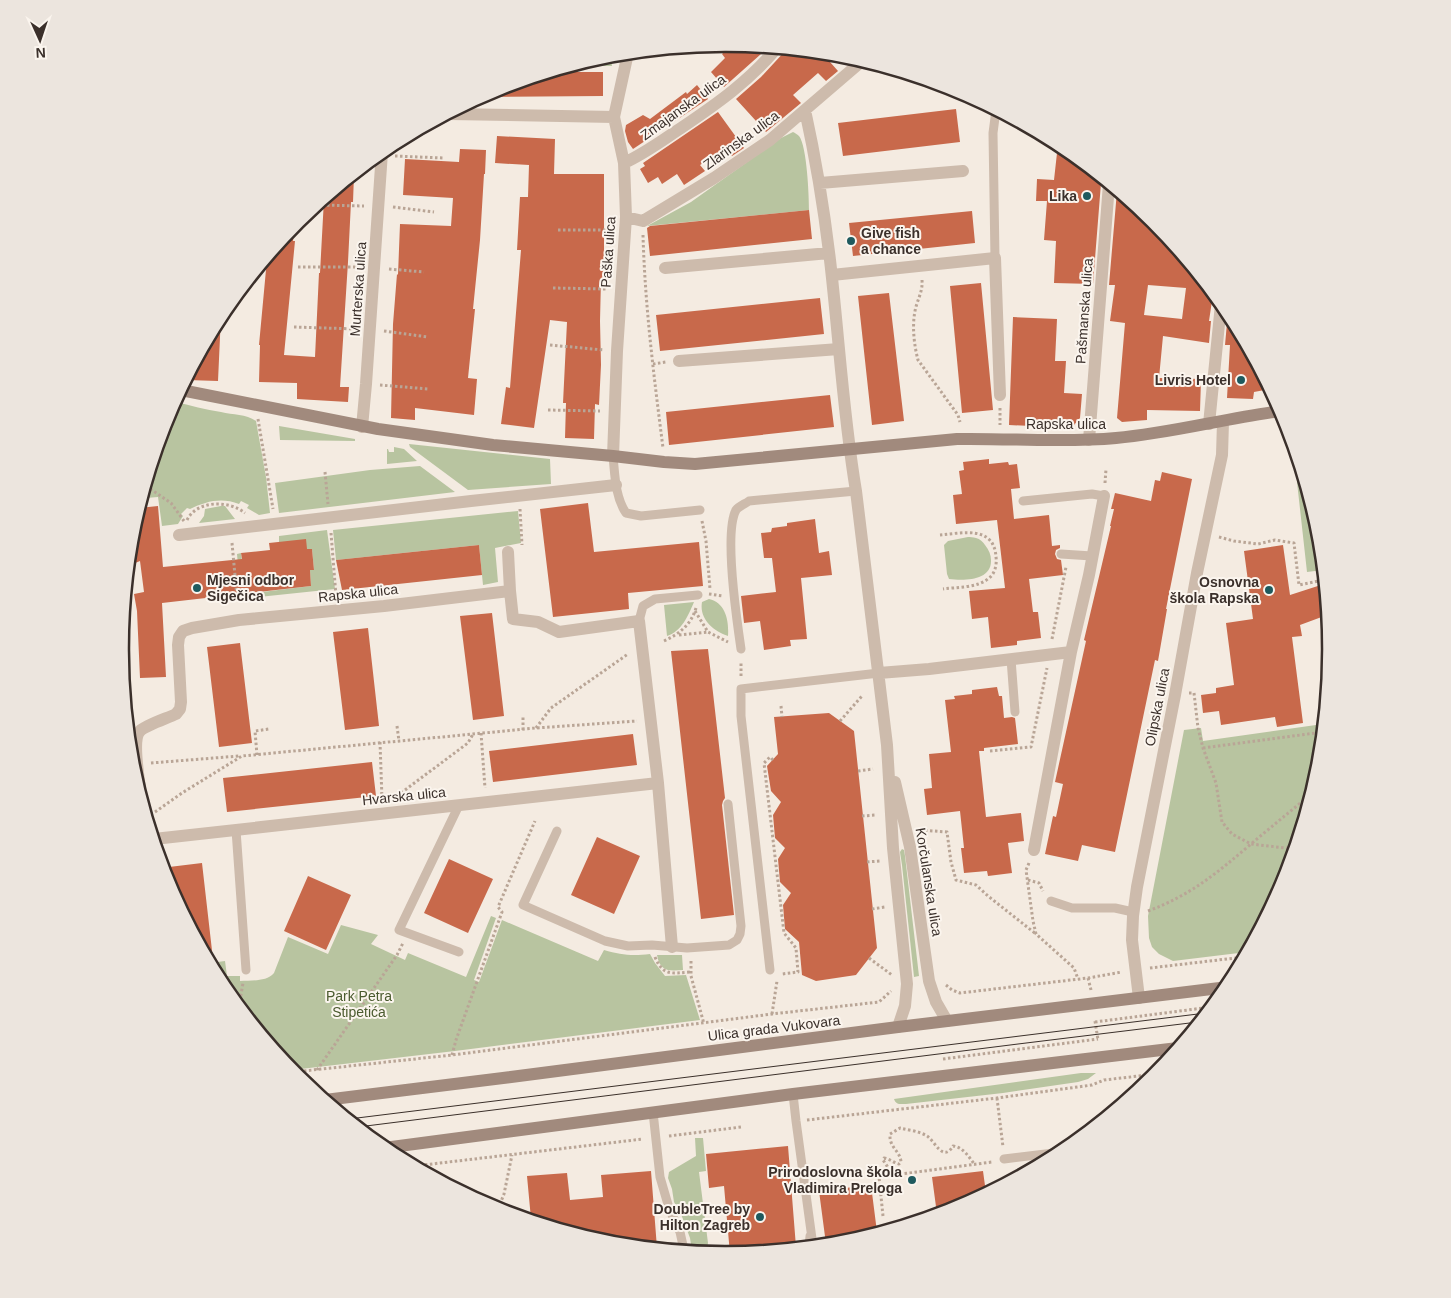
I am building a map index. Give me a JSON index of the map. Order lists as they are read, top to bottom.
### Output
{
  "streets": {
    "main road": ["Rapska ulica", "Ulica grada Vukovara"],
    "street": [
      "Zmajanska ulica",
      "Zlarinska ulica",
      "Paška ulica",
      "Murterska ulica",
      "Pašmanska ulica",
      "Olipska ulica",
      "Hvarska ulica",
      "Korčulanska ulica"
    ]
  },
  "crossings": [
    ["Zmajanska ulica", "Paška ulica"],
    ["Paška ulica", "Rapska ulica"],
    ["Murterska ulica", "Rapska ulica"],
    ["Pašmanska ulica", "Rapska ulica"],
    ["Rapska ulica", "Olipska ulica"],
    ["Rapska ulica", "Korčulanska ulica"],
    ["Olipska ulica", "Ulica grada Vukovara"],
    ["Korčulanska ulica", "Ulica grada Vukovara"]
  ],
  "parks": ["Park Petra Stipetića"],
  "places": [
    "Lika",
    "Give fish a chance",
    "Livris Hotel",
    "Mjesni odbor Sigečica",
    "Osnovna škola Rapska",
    "Prirodoslovna škola Vladimira Preloga",
    "DoubleTree by Hilton Zagreb"
  ],
  "north": "bottom"
}
